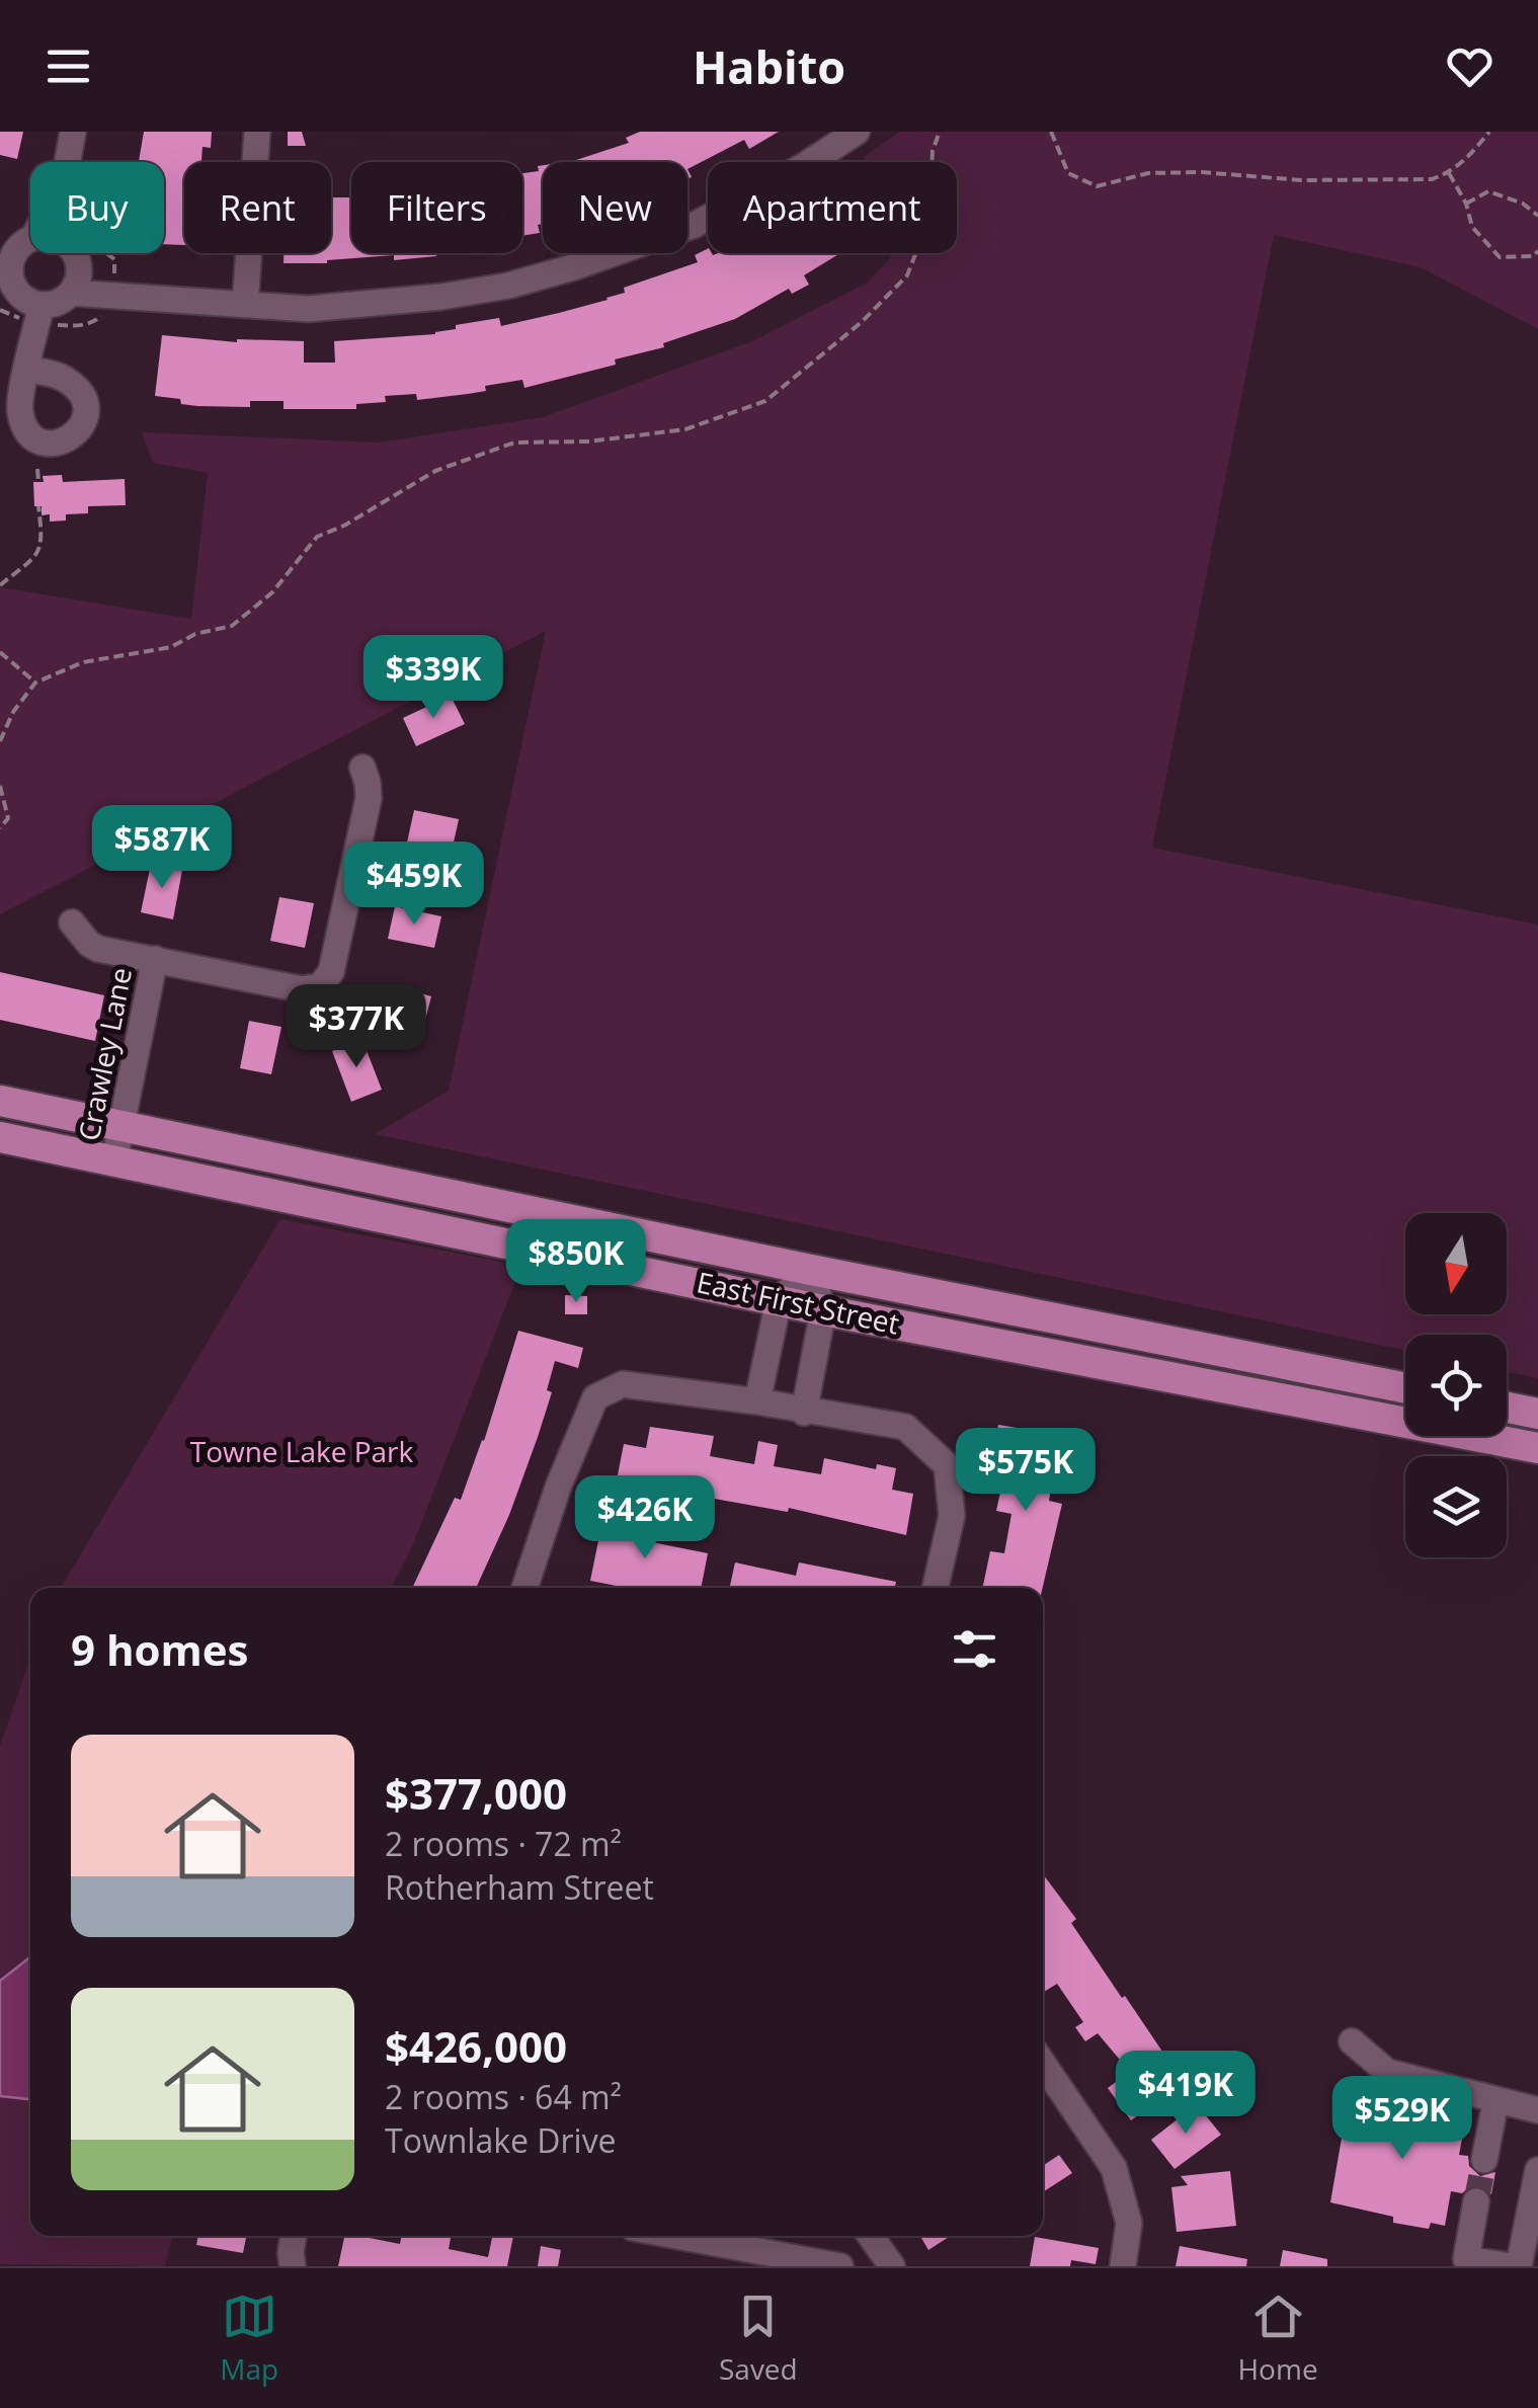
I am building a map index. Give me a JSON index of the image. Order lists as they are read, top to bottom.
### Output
{
  "streets": {
    "main road": ["East First Street"],
    "street": ["Crawley Lane"]
  },
  "crossings": [
    ["Crawley Lane", "East First Street"]
  ],
  "parks": ["Towne Lake Park"],
  "north": "bottom",
  "page": {
    "header": "Habito",
    "chip": [
      "Buy",
      "Rent",
      "Filters",
      "New",
      "Apartment"
    ],
    "price": [
      "$339K",
      "$587K",
      "$459K",
      "$377K",
      "$850K",
      "$575K",
      "$426K",
      "$419K",
      "$529K"
    ],
    "heading": "9 homes",
    "list": [
      {
        "name": "$377,000",
        "note": "2 rooms · 72 m² · Rotherham Street"
      },
      {
        "name": "$426,000",
        "note": "2 rooms · 64 m² · Townlake Drive"
      }
    ],
    "tabs": ["Map", "Saved", "Home"]
  }
}
